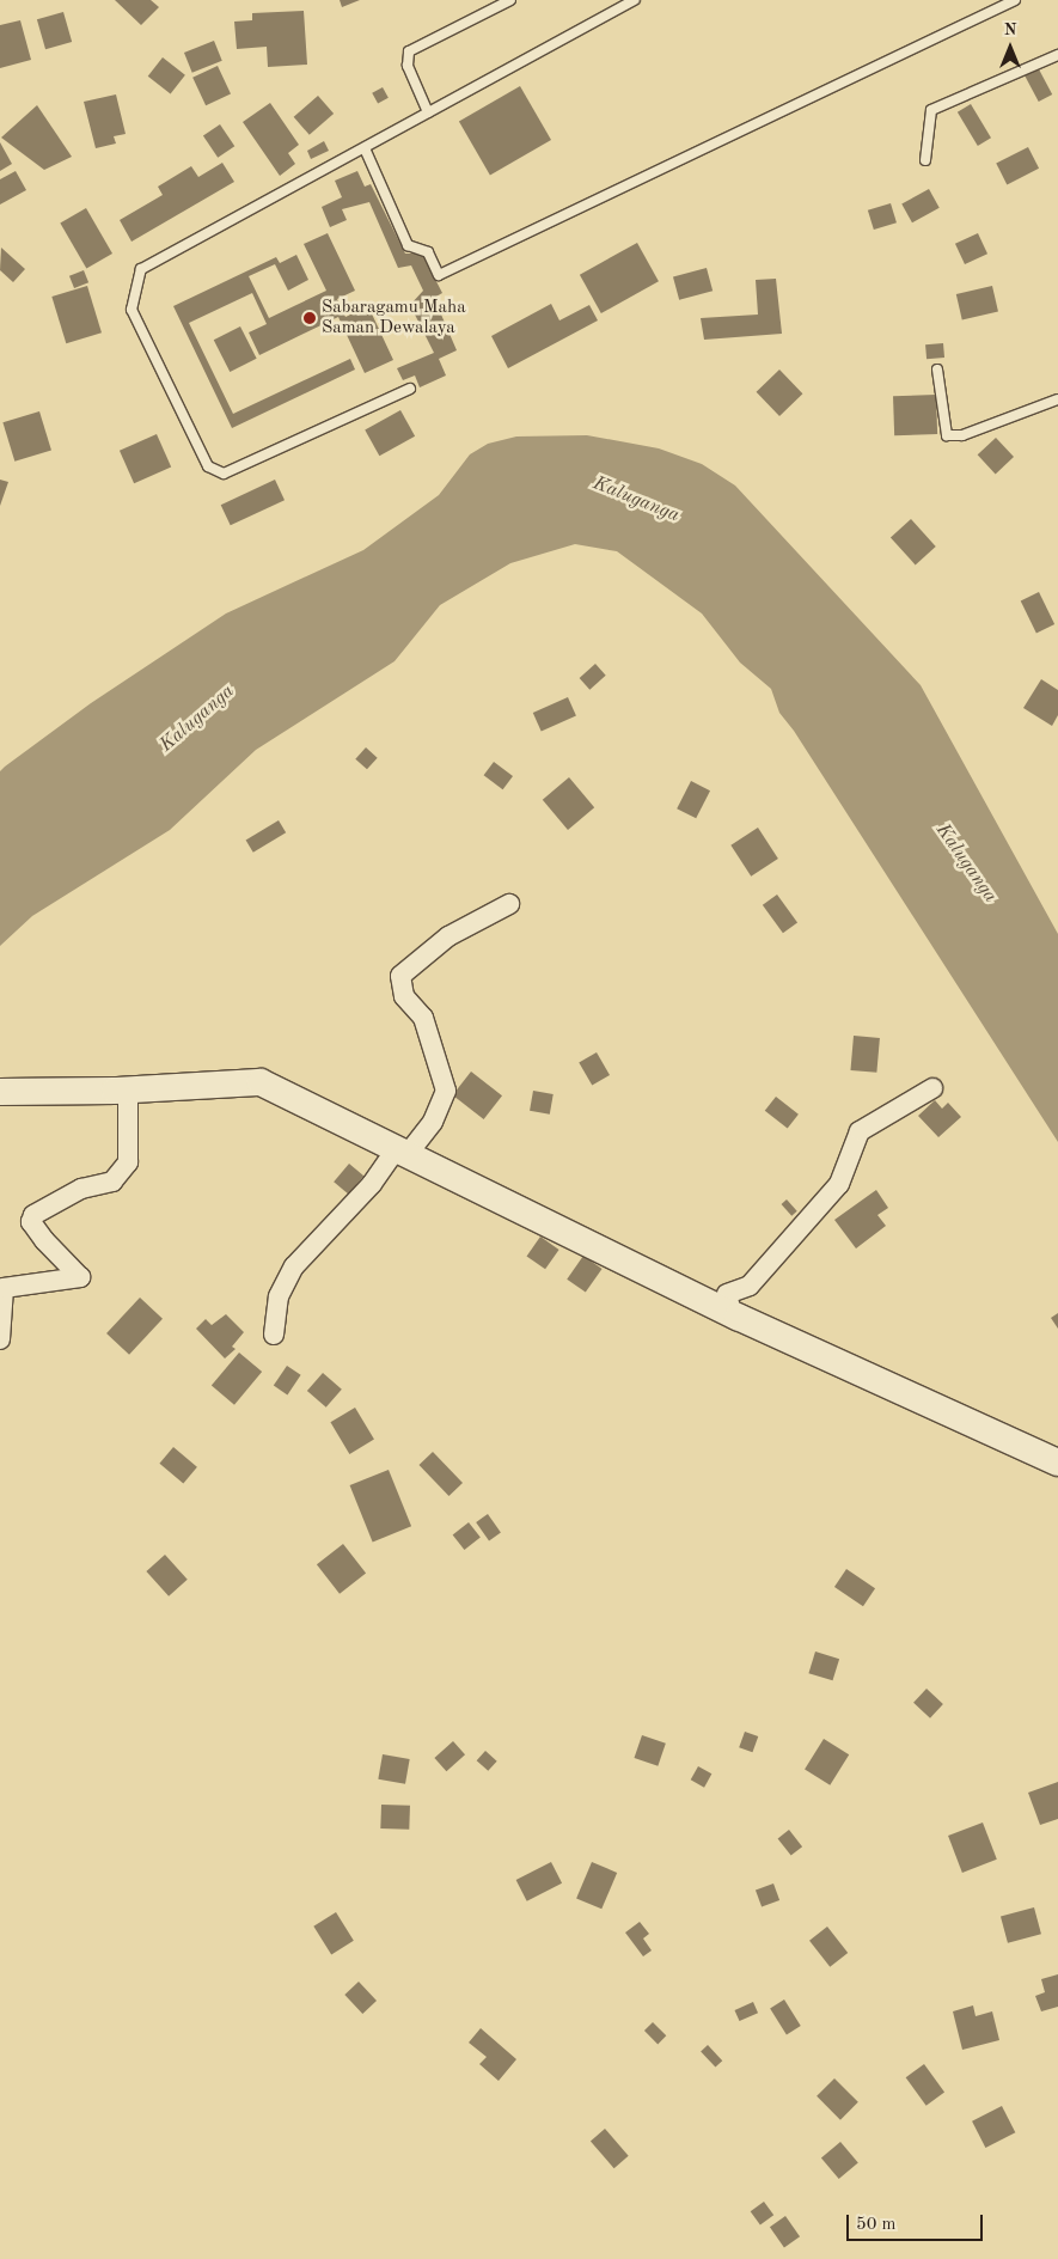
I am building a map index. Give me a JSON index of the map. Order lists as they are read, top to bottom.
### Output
{
  "water": ["Kaluganga"],
  "places": ["Sabaragamu Maha Saman Dewalaya"],
  "scale_bar": "50 m",
  "north": "top"
}
